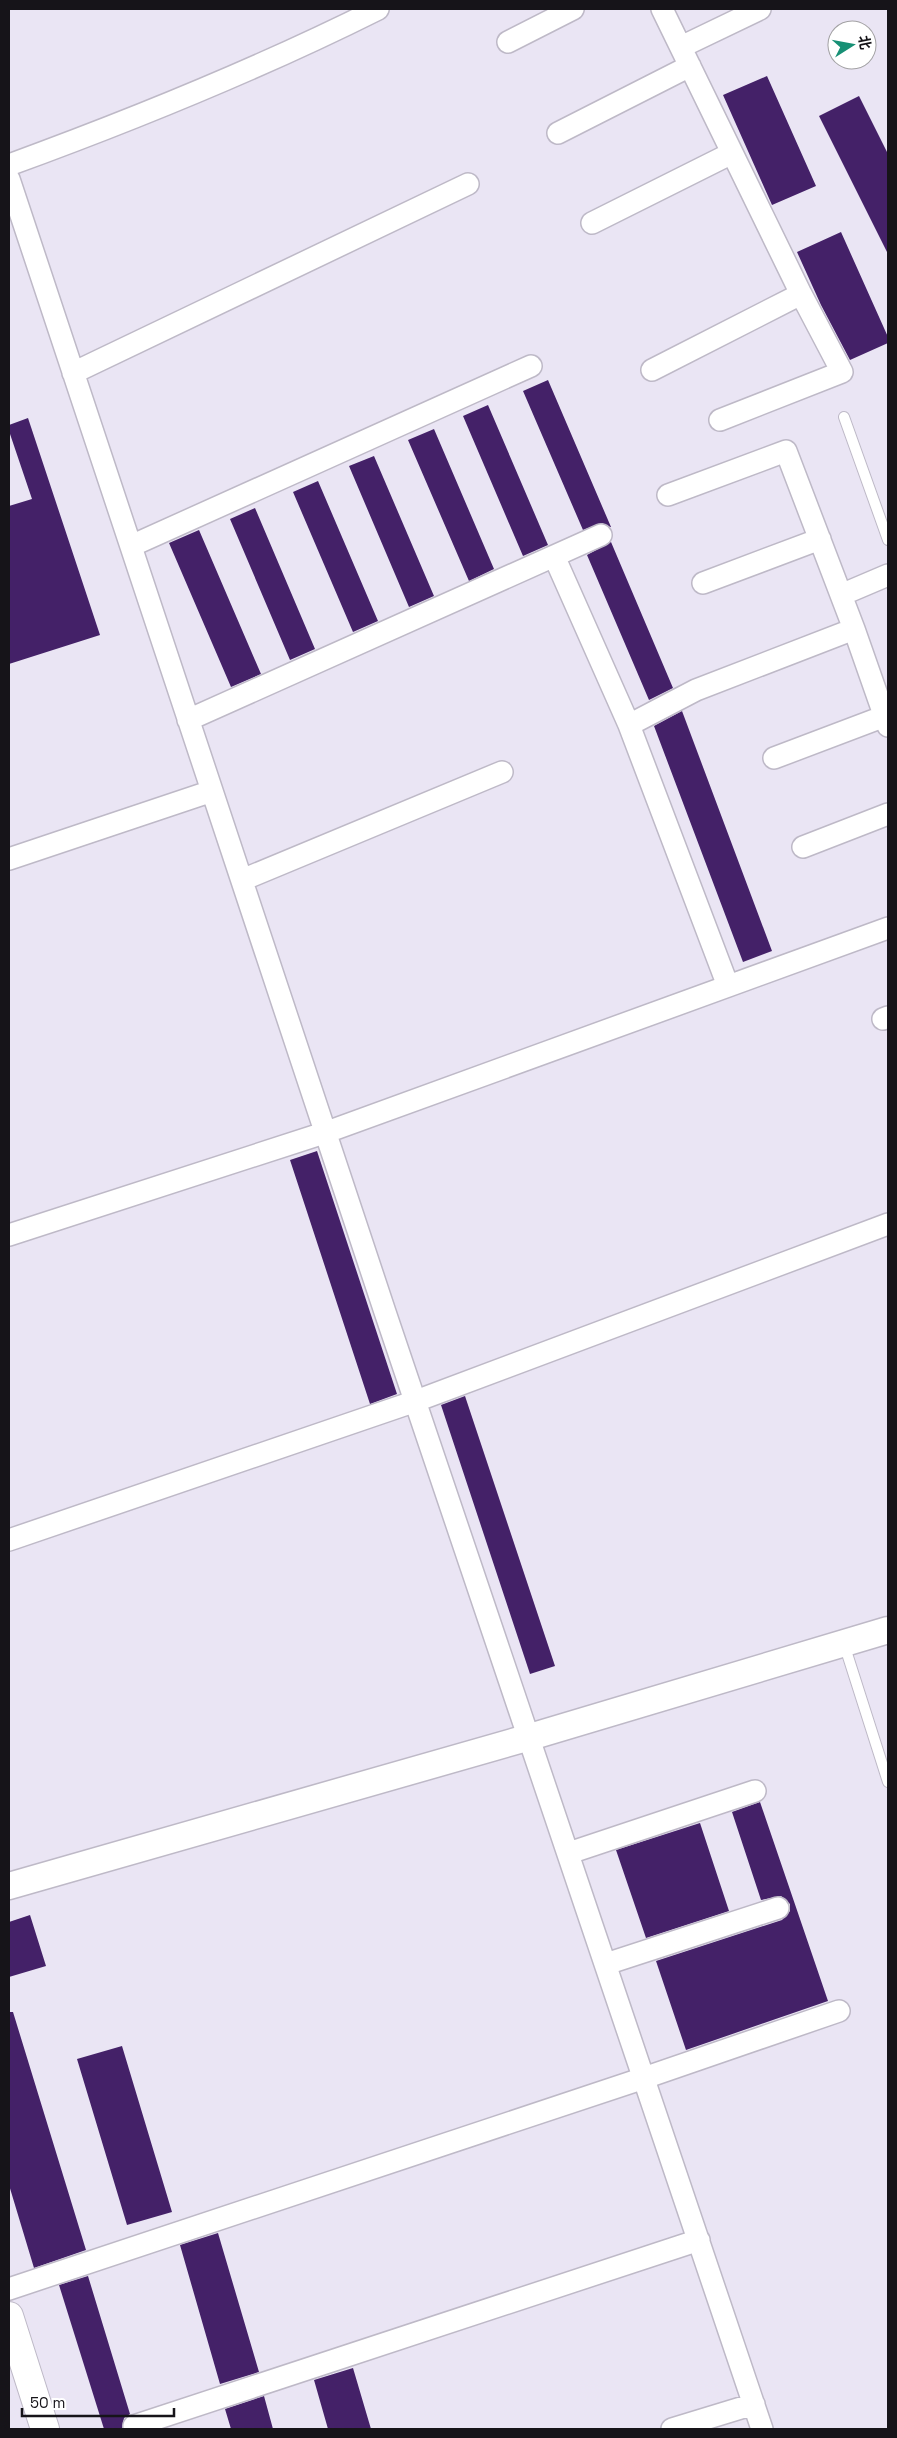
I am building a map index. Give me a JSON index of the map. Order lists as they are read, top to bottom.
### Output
{
  "scale_bar": "50 m",
  "north": "right"
}
